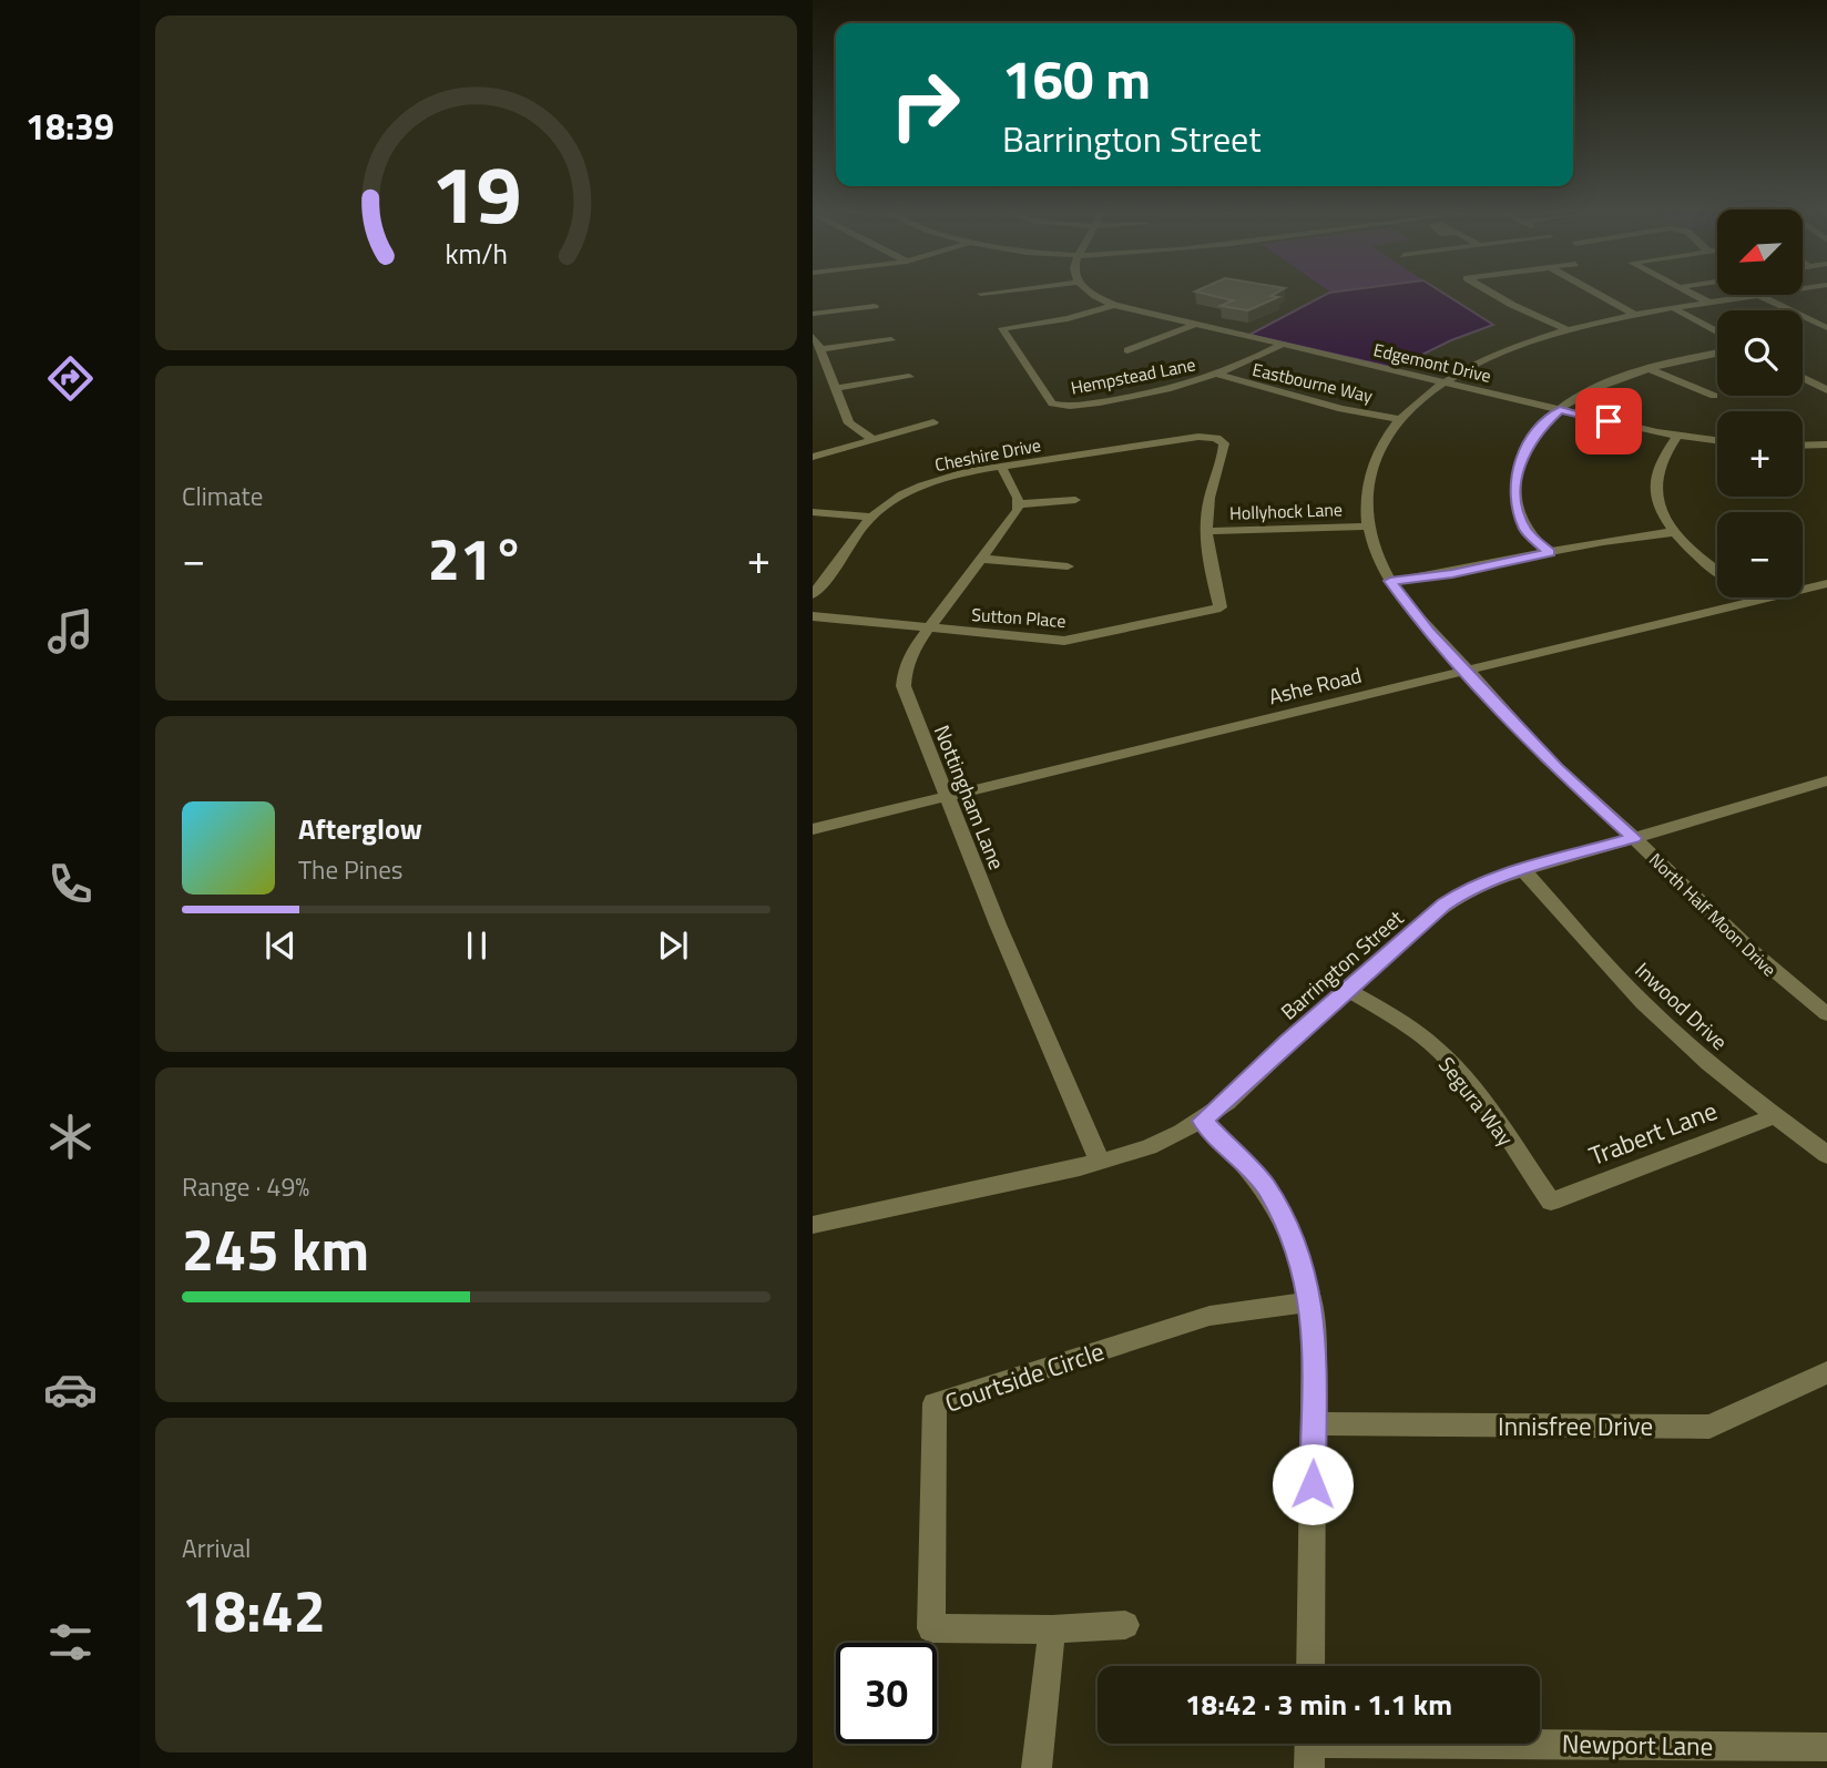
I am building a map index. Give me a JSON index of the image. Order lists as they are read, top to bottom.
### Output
{
  "streets": {
    "street": [
      "Edgemont Drive",
      "Hempstead Lane",
      "Eastbourne Way",
      "Cheshire Drive",
      "Hollyhock Lane",
      "Sutton Place",
      "Ashe Road",
      "Nottingham Lane",
      "North Half Moon Drive",
      "Barrington Street",
      "Inwood Drive",
      "Segura Way",
      "Trabert Lane",
      "Courtside Circle",
      "Innisfree Drive",
      "Newport Lane"
    ]
  },
  "crossings": [
    ["Edgemont Drive", "Hempstead Lane"],
    ["Edgemont Drive", "North Half Moon Drive"],
    ["Hempstead Lane", "Eastbourne Way"],
    ["Eastbourne Way", "North Half Moon Drive"],
    ["Cheshire Drive", "Hollyhock Lane"],
    ["Cheshire Drive", "Sutton Place"],
    ["Hollyhock Lane", "Sutton Place"],
    ["Hollyhock Lane", "North Half Moon Drive"],
    ["Sutton Place", "Nottingham Lane"],
    ["Ashe Road", "Nottingham Lane"],
    ["Ashe Road", "North Half Moon Drive"],
    ["Nottingham Lane", "Barrington Street"],
    ["North Half Moon Drive", "Barrington Street"],
    ["Barrington Street", "Inwood Drive"],
    ["Barrington Street", "Segura Way"],
    ["Inwood Drive", "Trabert Lane"],
    ["Segura Way", "Trabert Lane"]
  ],
  "north": "bottom left",
  "page": {
    "tabs": "18:39",
    "turn": ["160 m", "Barrington Street"],
    "map_buttons": ["+", "−"],
    "tile": [
      "Climate",
      ["Range · 49%", "245 km"],
      ["Arrival", "18:42"]
    ],
    "heat": ["−", "21°", "+"],
    "song": ["Afterglow", "The Pines"],
    "limit": "30",
    "trip": "18:42 · 3 min · 1.1 km",
    "gauge": ["19", "km/h"]
  }
}
